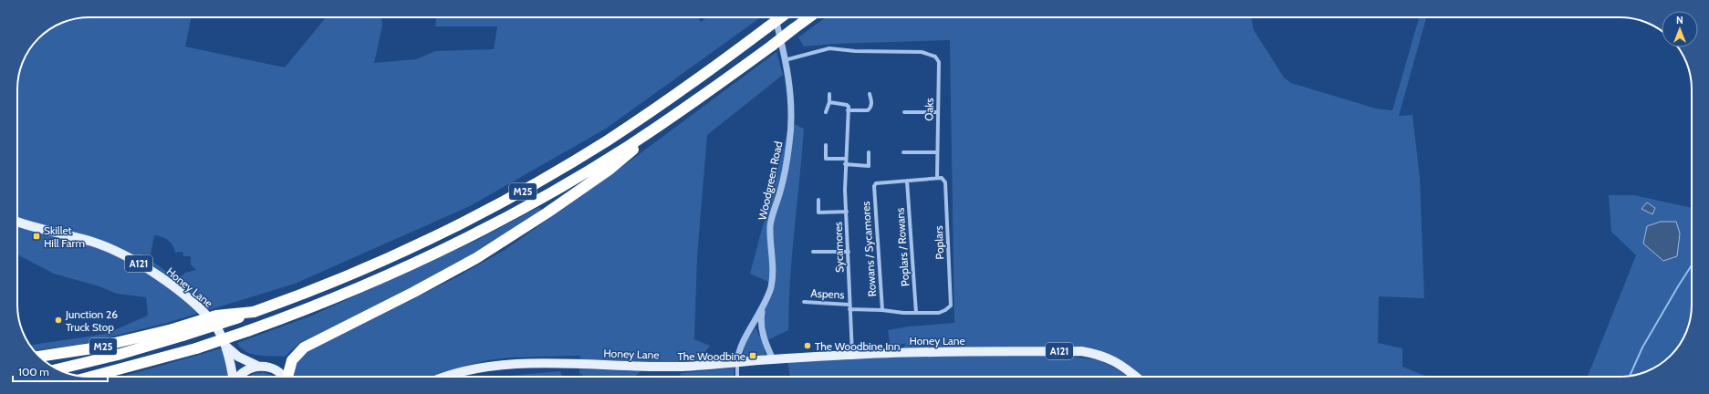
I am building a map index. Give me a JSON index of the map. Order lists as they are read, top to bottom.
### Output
{
  "streets": {
    "highway": ["M25"],
    "main road": ["A121", "Honey Lane"],
    "street": [
      "Oaks",
      "Woodgreen Road",
      "Poplars",
      "Sycamores",
      "Poplars / Rowans",
      "Rowans / Sycamores",
      "Aspens"
    ]
  },
  "crossings": [
    ["Oaks", "Woodgreen Road"],
    ["Oaks", "Poplars"],
    ["Woodgreen Road", "Honey Lane"],
    ["Poplars", "Poplars / Rowans"],
    ["Sycamores", "Honey Lane"],
    ["Sycamores", "Aspens"],
    ["Poplars / Rowans", "Rowans / Sycamores"]
  ],
  "places": {
    "transit": ["Skillet Hill Farm", "The Woodbine"],
    "other": ["Junction 26 Truck Stop", "The Woodbine Inn"]
  },
  "scale_bar": "100 m",
  "north": "top"
}
